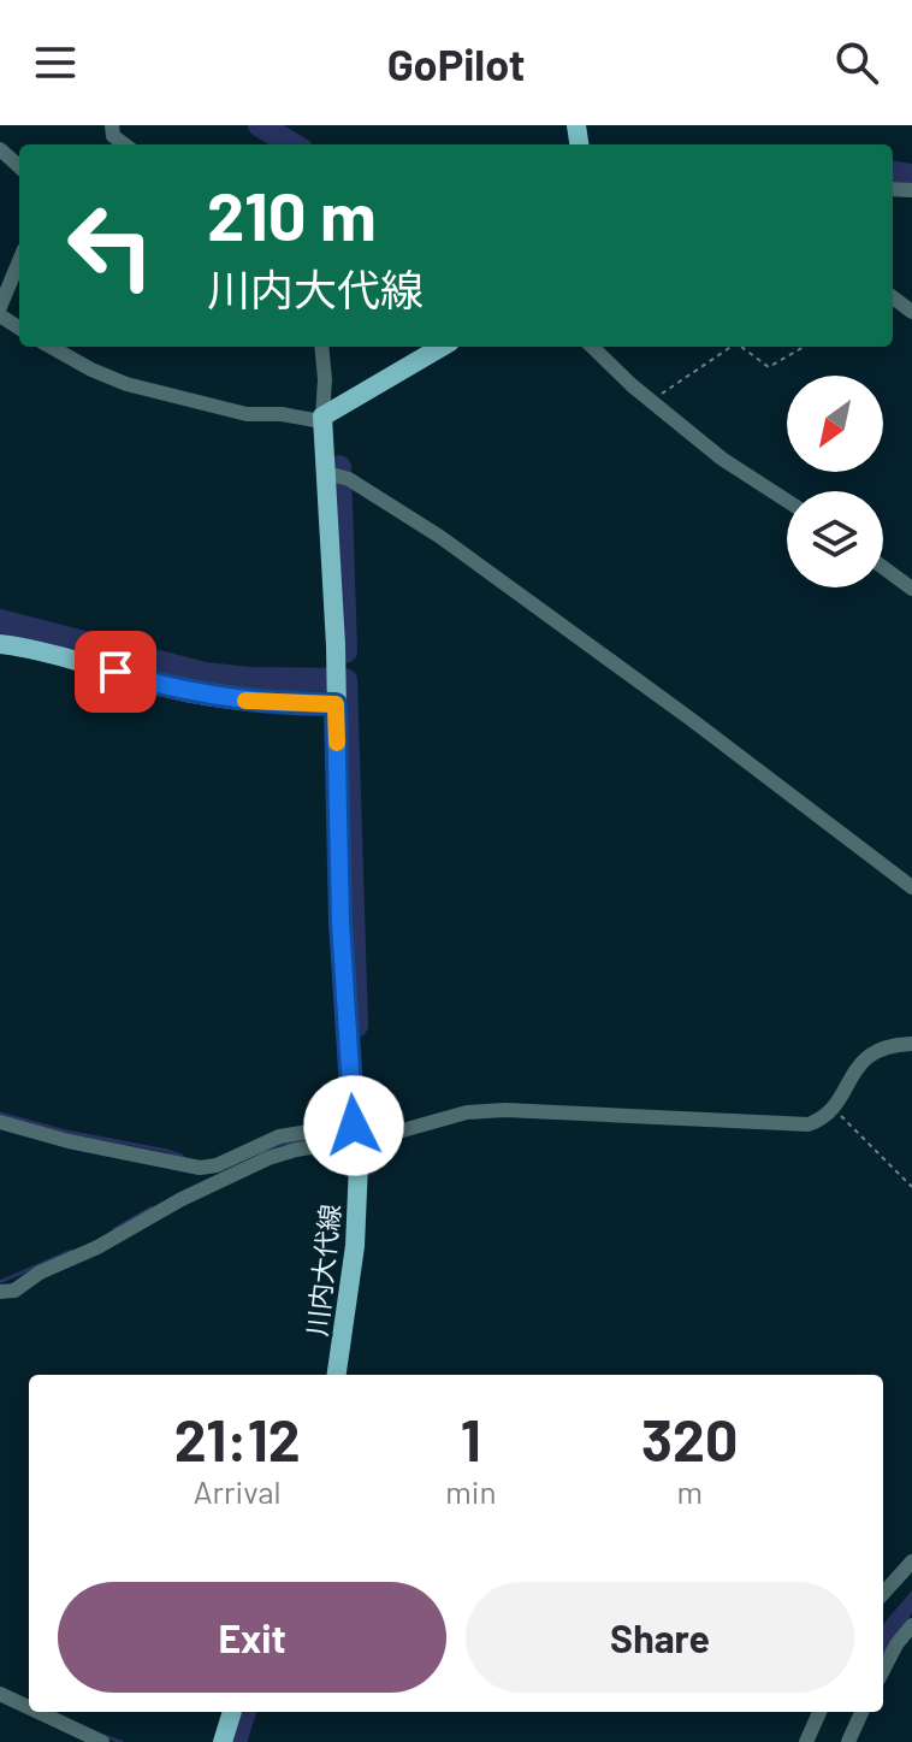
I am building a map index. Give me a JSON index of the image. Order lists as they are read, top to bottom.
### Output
{
  "streets": {
    "main road": ["川内大代線"]
  },
  "north": "bottom left",
  "page": {
    "header": "GoPilot",
    "turn": ["210 m", "川内大代線"],
    "eta": [
      "21:12",
      "Arrival",
      "1",
      "min",
      "320",
      "m"
    ],
    "buttons": ["Exit", "Share"]
  }
}
